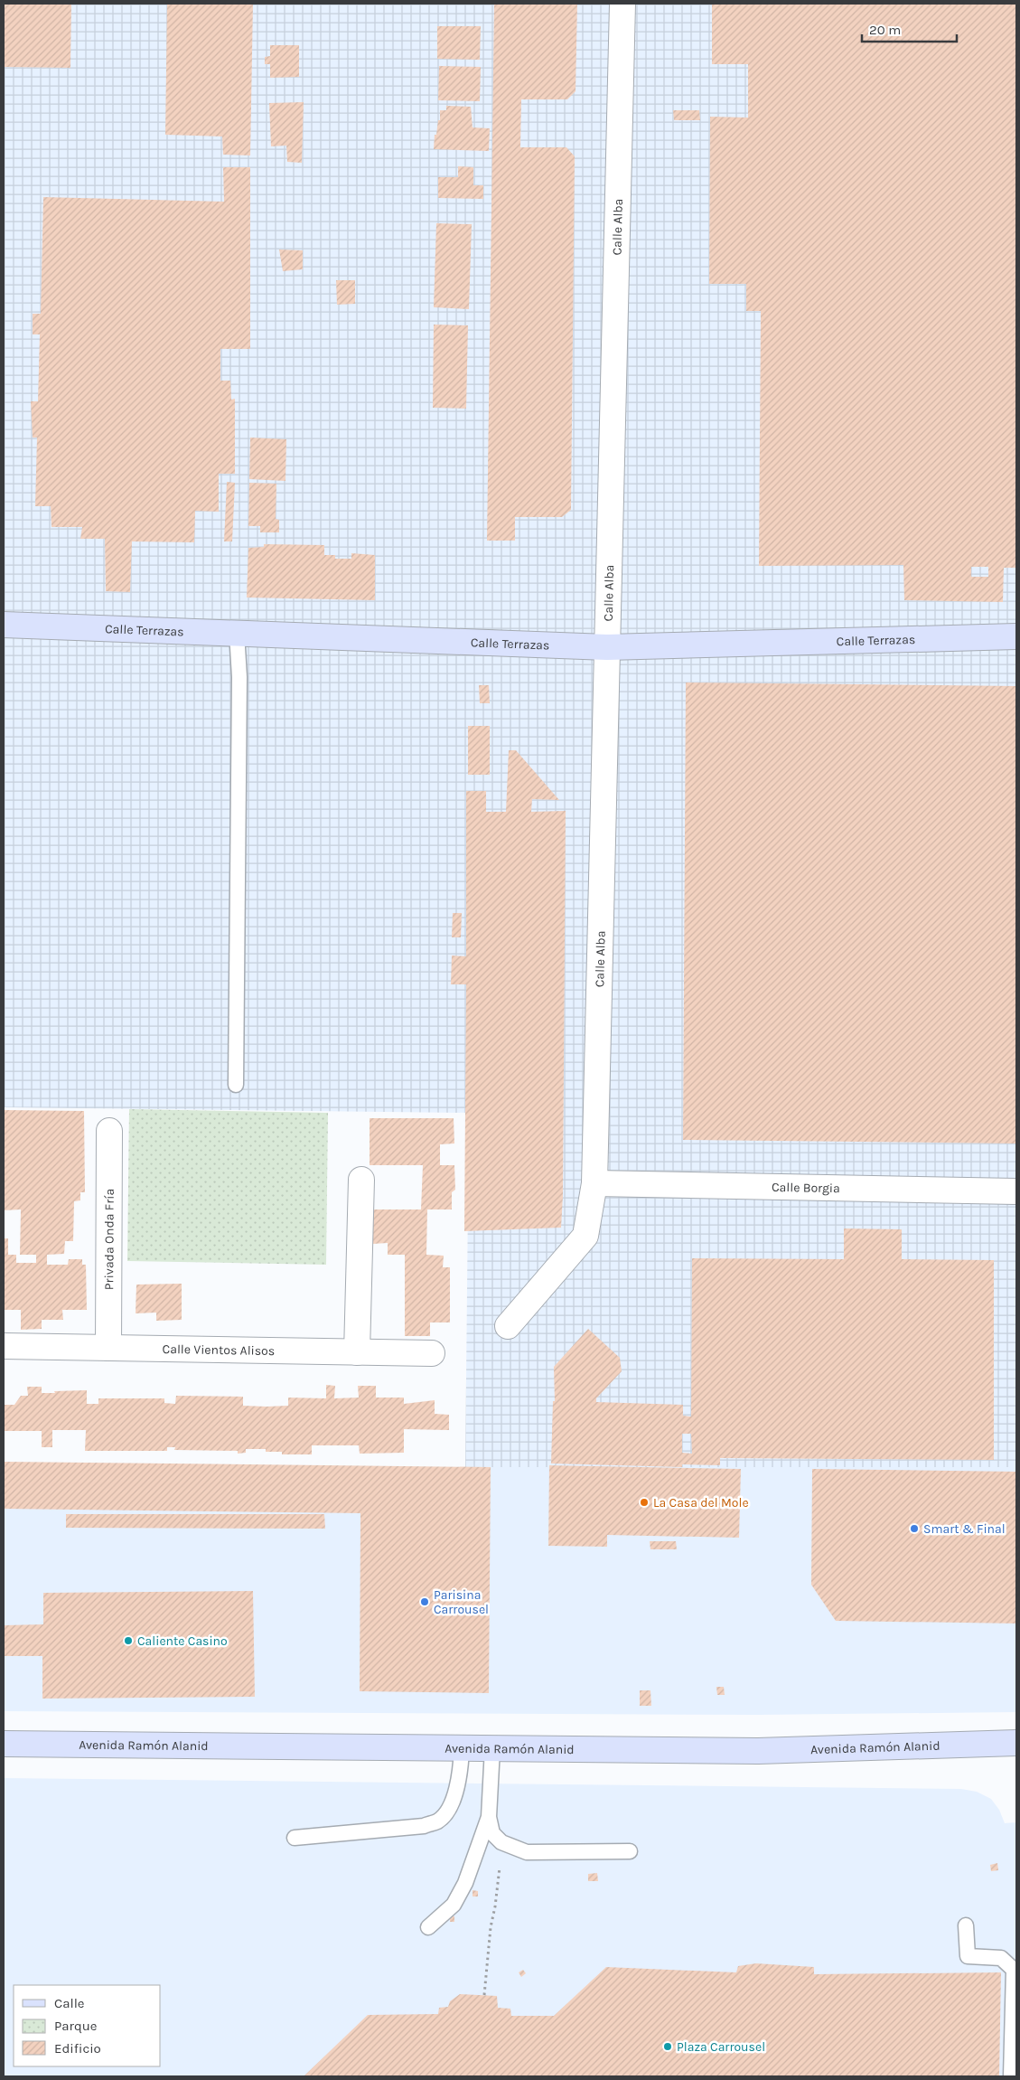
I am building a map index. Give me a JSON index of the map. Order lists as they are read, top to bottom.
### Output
{
  "streets": {
    "street": [
      "Calle Alba",
      "Calle Terrazas",
      "Calle Borgia",
      "Privada Onda Fría",
      "Calle Vientos Alisos",
      "Avenida Ramón Alanid"
    ]
  },
  "crossings": [
    ["Calle Alba", "Calle Terrazas"],
    ["Calle Alba", "Calle Borgia"],
    ["Privada Onda Fría", "Calle Vientos Alisos"]
  ],
  "places": [
    "La Casa del Mole",
    "Smart & Final",
    "Parisina Carrousel",
    "Caliente Casino",
    "Plaza Carrousel"
  ],
  "legend": ["Calle", "Parque", "Edificio"],
  "scale_bar": "20 m"
}
